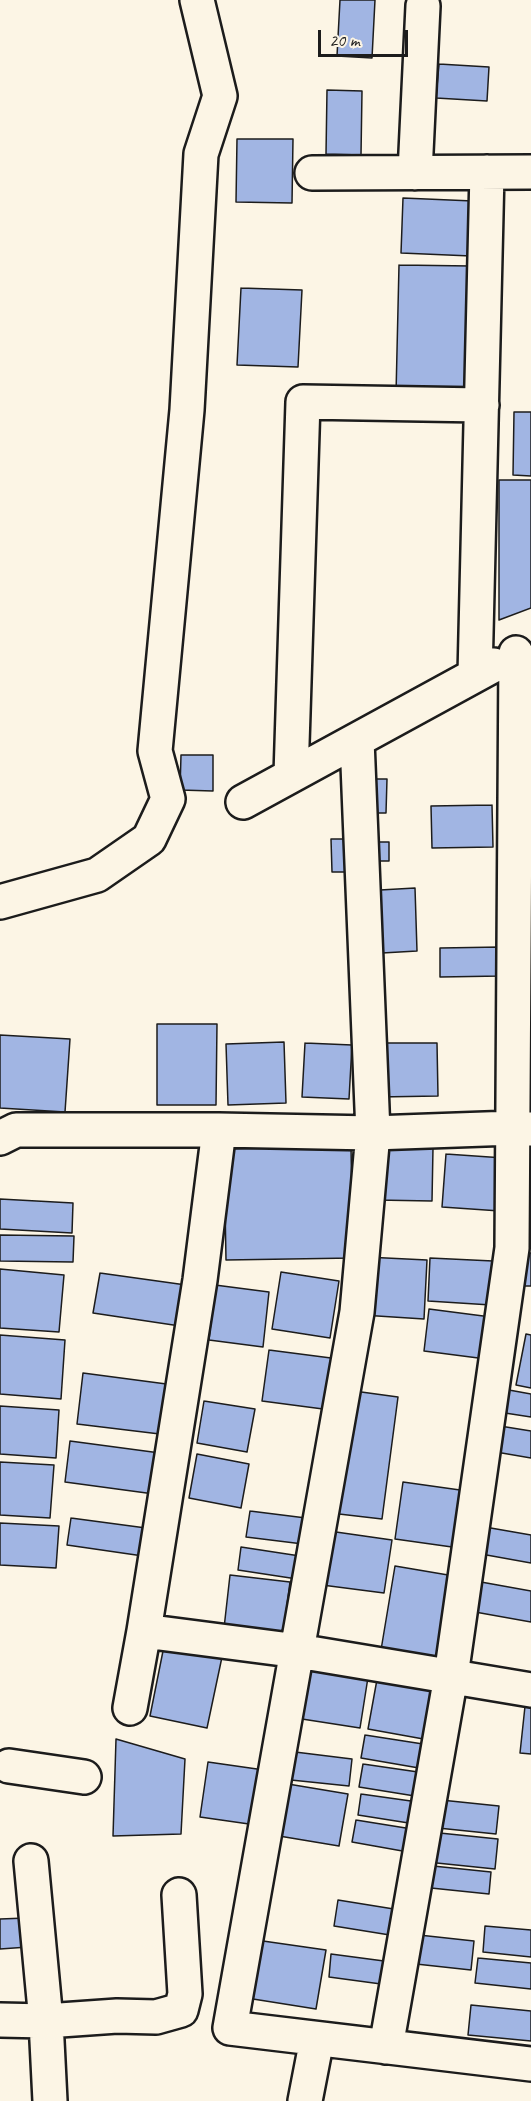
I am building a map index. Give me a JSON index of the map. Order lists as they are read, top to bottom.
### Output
{
  "scale_bar": "20 m"
}
